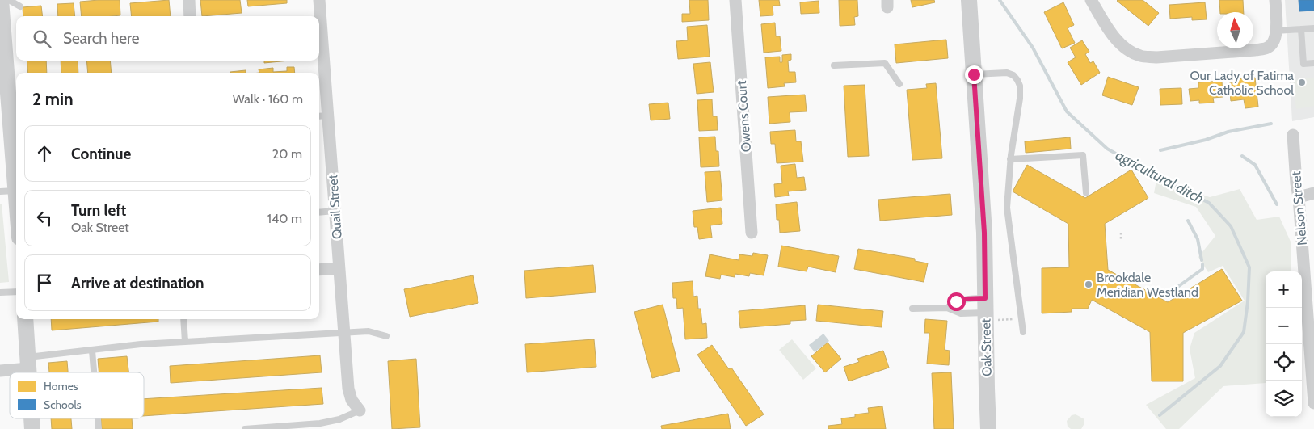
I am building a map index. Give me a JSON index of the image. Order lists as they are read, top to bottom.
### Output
{
  "streets": {
    "street": [
      "Owens Court",
      "Quail Street",
      "Nelson Street",
      "Oak Street"
    ]
  },
  "water": ["agricultural ditch"],
  "places": ["Our Lady of Fatima Catholic School", "Brookdale Meridian Westland"],
  "legend": ["Homes", "Schools"],
  "north": "top",
  "page": {
    "search": "Search here",
    "heading": ["2 min", "Walk · 160 m"],
    "list": [
      ["Continue", "20 m"],
      ["Turn left", "Oak Street", "140 m"],
      "Arrive at destination"
    ],
    "map_buttons": ["+", "−"]
  }
}
